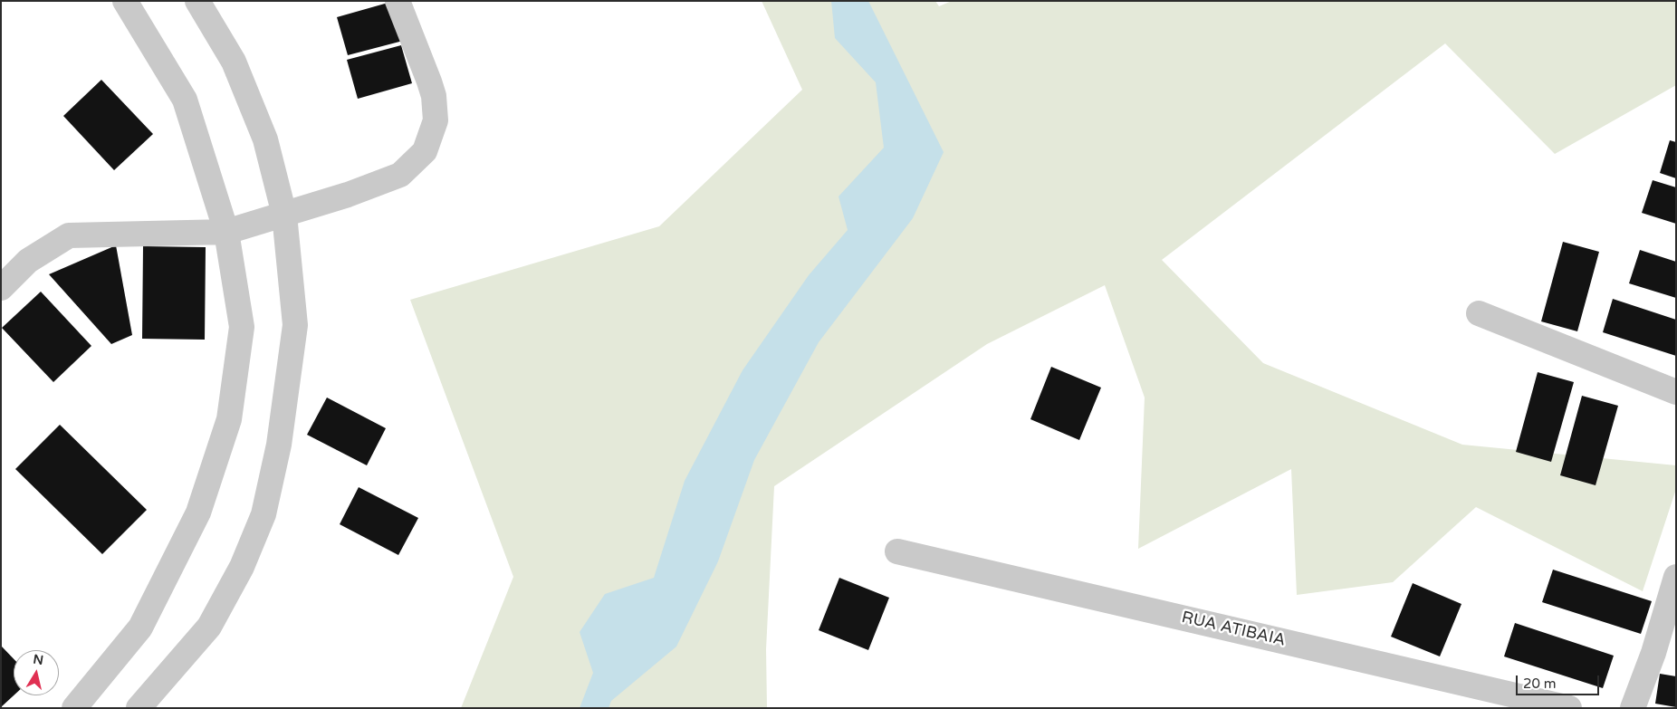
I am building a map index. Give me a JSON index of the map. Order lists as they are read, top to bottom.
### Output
{
  "streets": {
    "street": ["RUA ATIBAIA"]
  },
  "scale_bar": "20 m",
  "north": "top"
}
